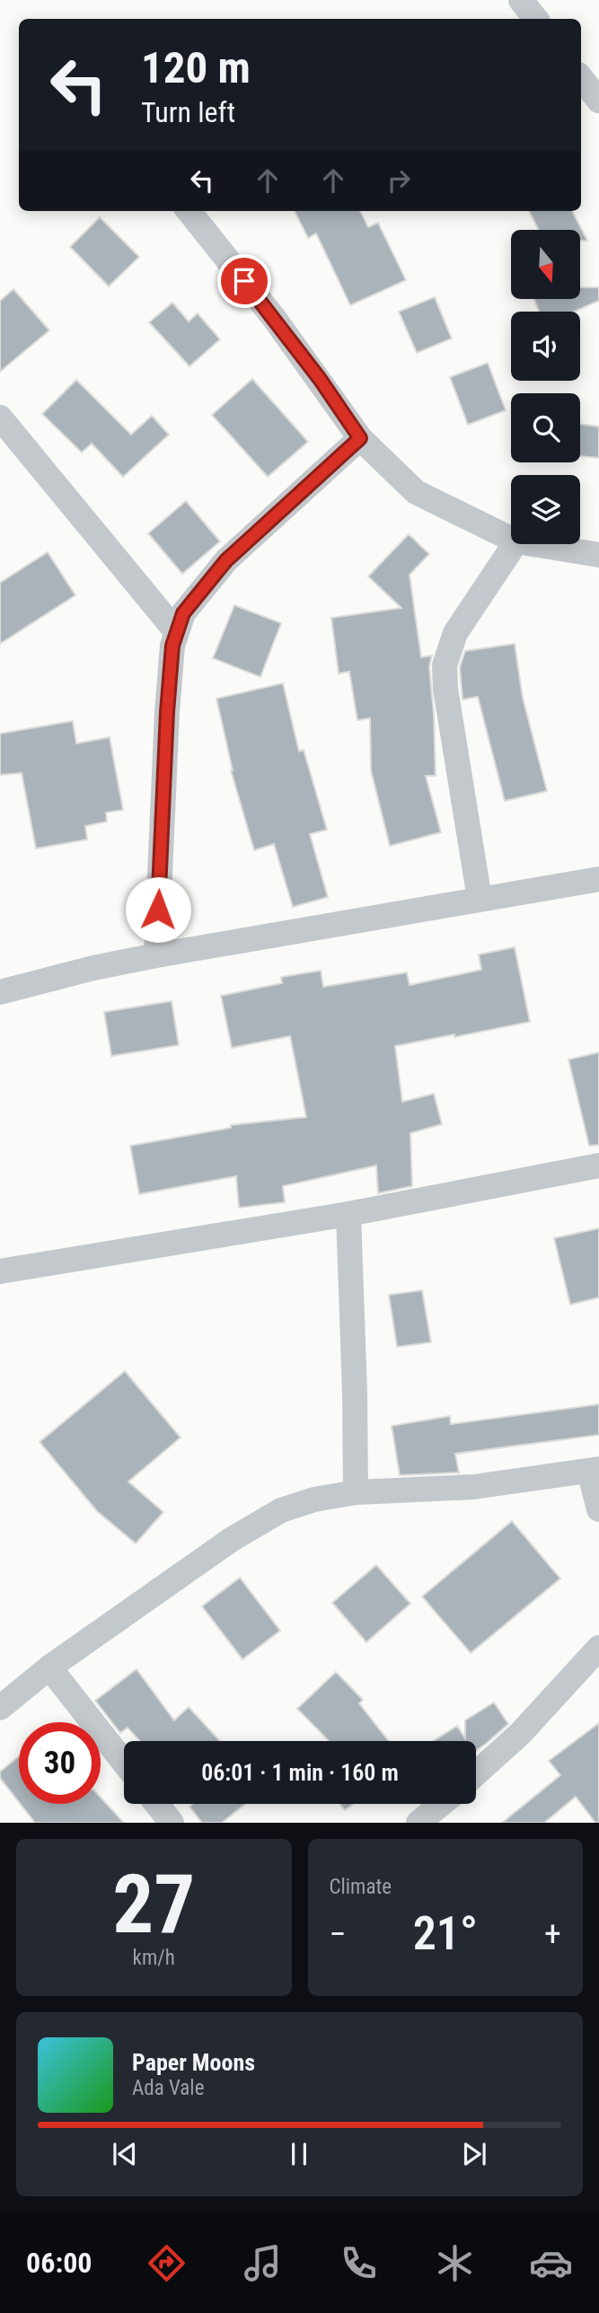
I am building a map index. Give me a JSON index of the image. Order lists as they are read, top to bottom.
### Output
{
  "north": "bottom",
  "page": {
    "turn": ["120 m", "Turn left"],
    "limit": "30",
    "trip": "06:01 · 1 min · 160 m",
    "tile": [
      ["27", "km/h"],
      "Climate"
    ],
    "heat": ["−", "21°", "+"],
    "song": ["Paper Moons", "Ada Vale"],
    "tabs": "06:00"
  }
}
